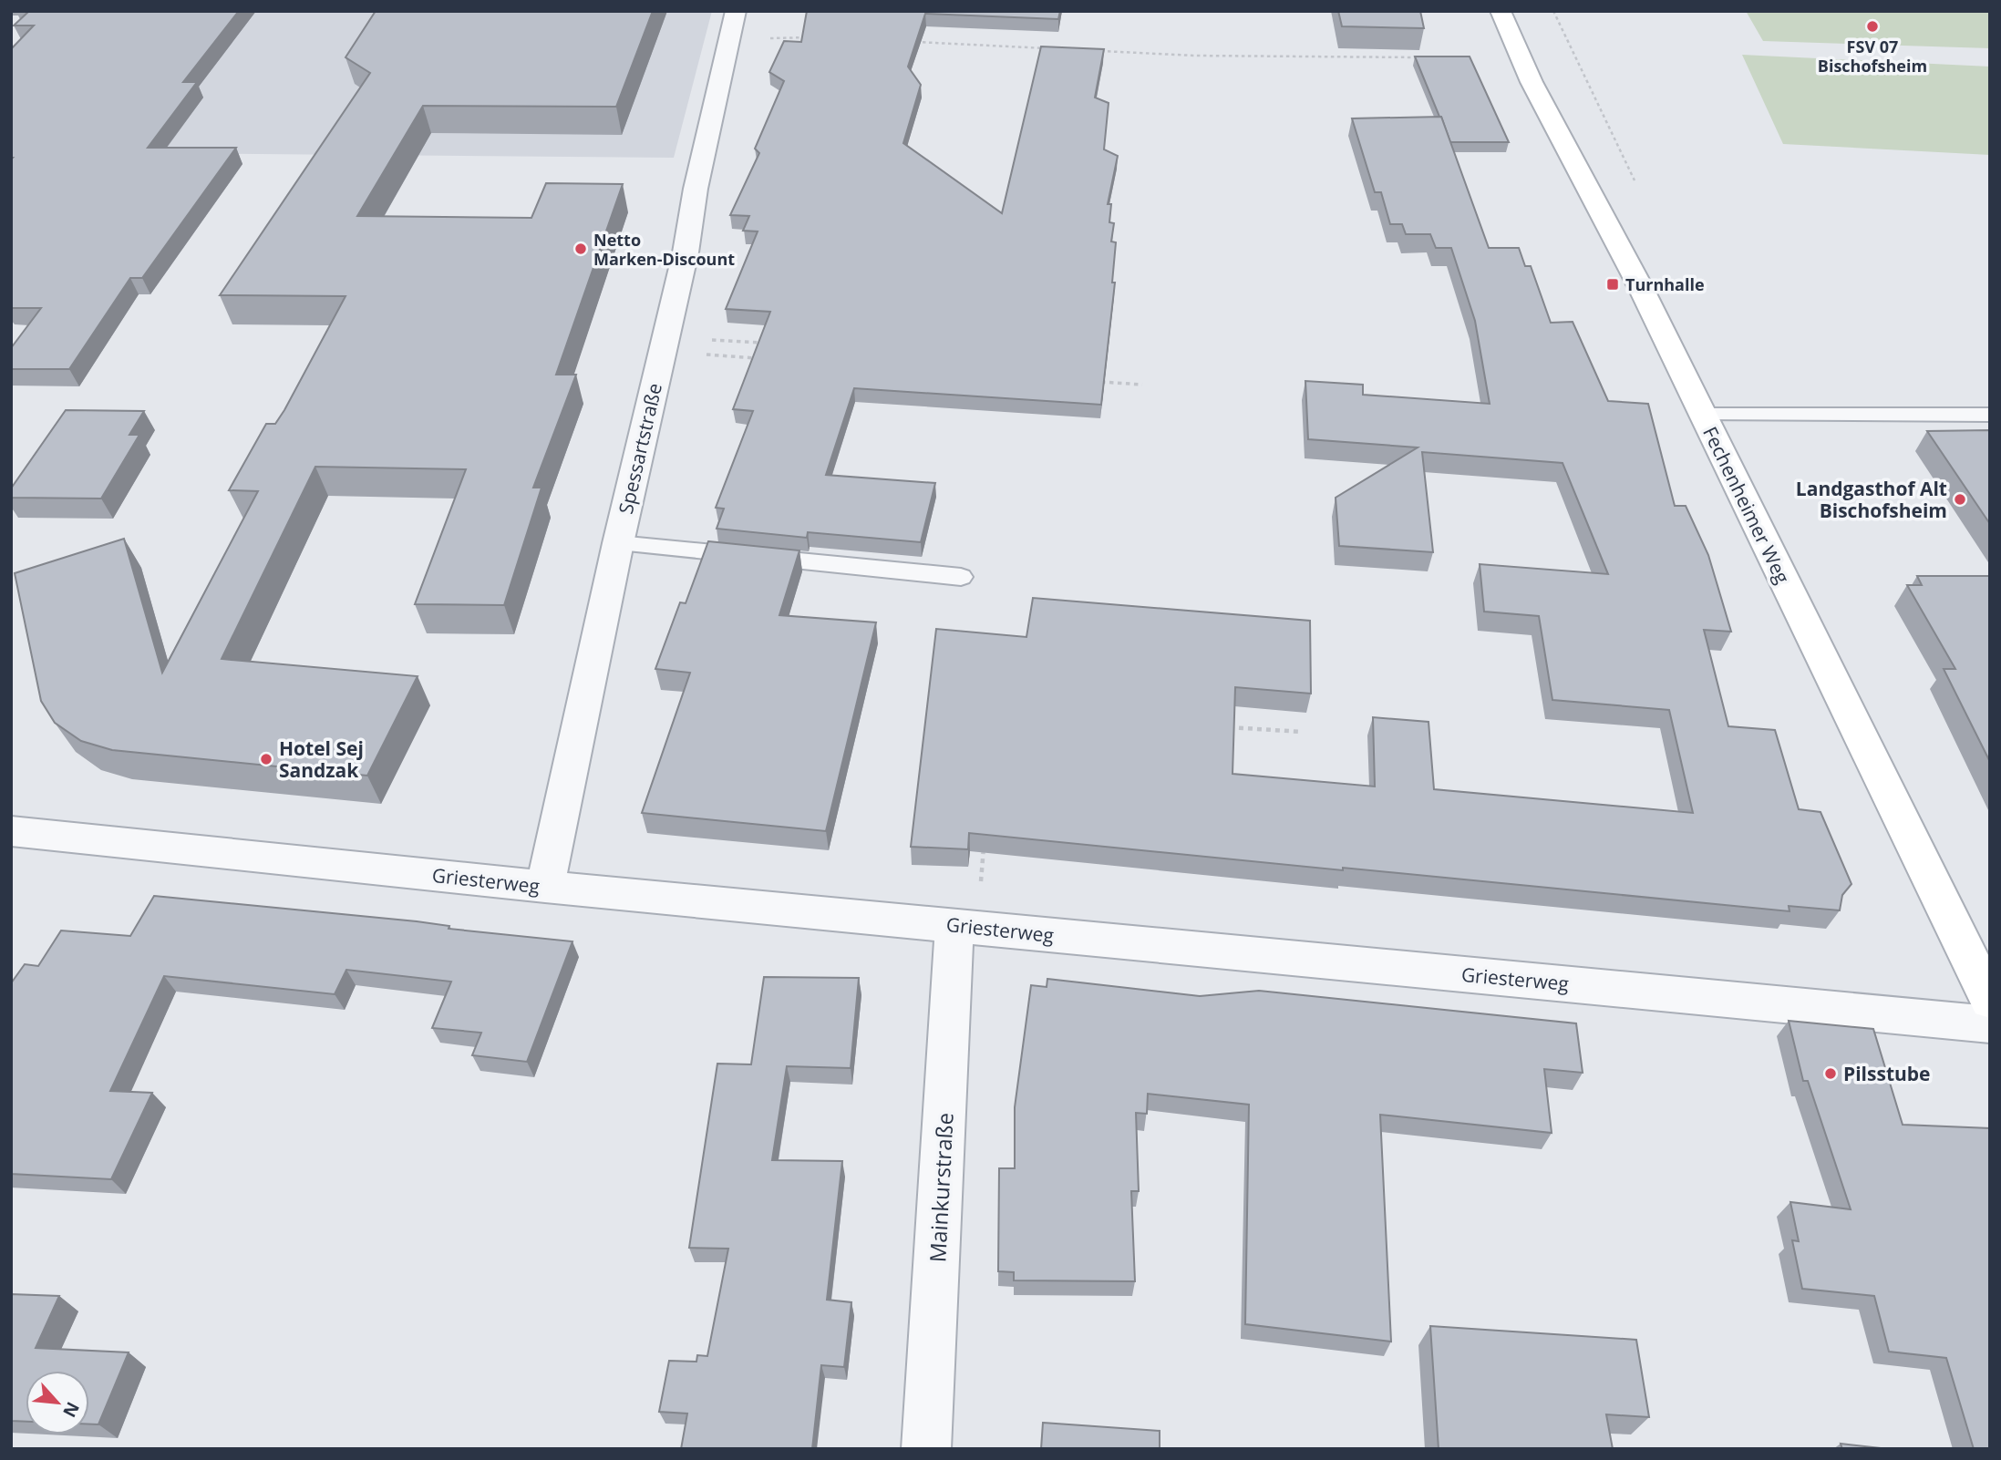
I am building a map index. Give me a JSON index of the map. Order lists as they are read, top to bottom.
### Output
{
  "streets": {
    "street": [
      "Spessartstraße",
      "Fechenheimer Weg",
      "Griesterweg",
      "Mainkurstraße"
    ]
  },
  "crossings": [
    ["Spessartstraße", "Griesterweg"],
    ["Griesterweg", "Mainkurstraße"]
  ],
  "places": {
    "other": [
      "FSV 07 Bischofsheim",
      "Netto Marken-Discount",
      "Landgasthof Alt Bischofsheim",
      "Hotel Sej Sandzak",
      "Pilsstube"
    ],
    "transit": ["Turnhalle"]
  },
  "north": "bottom right"
}
